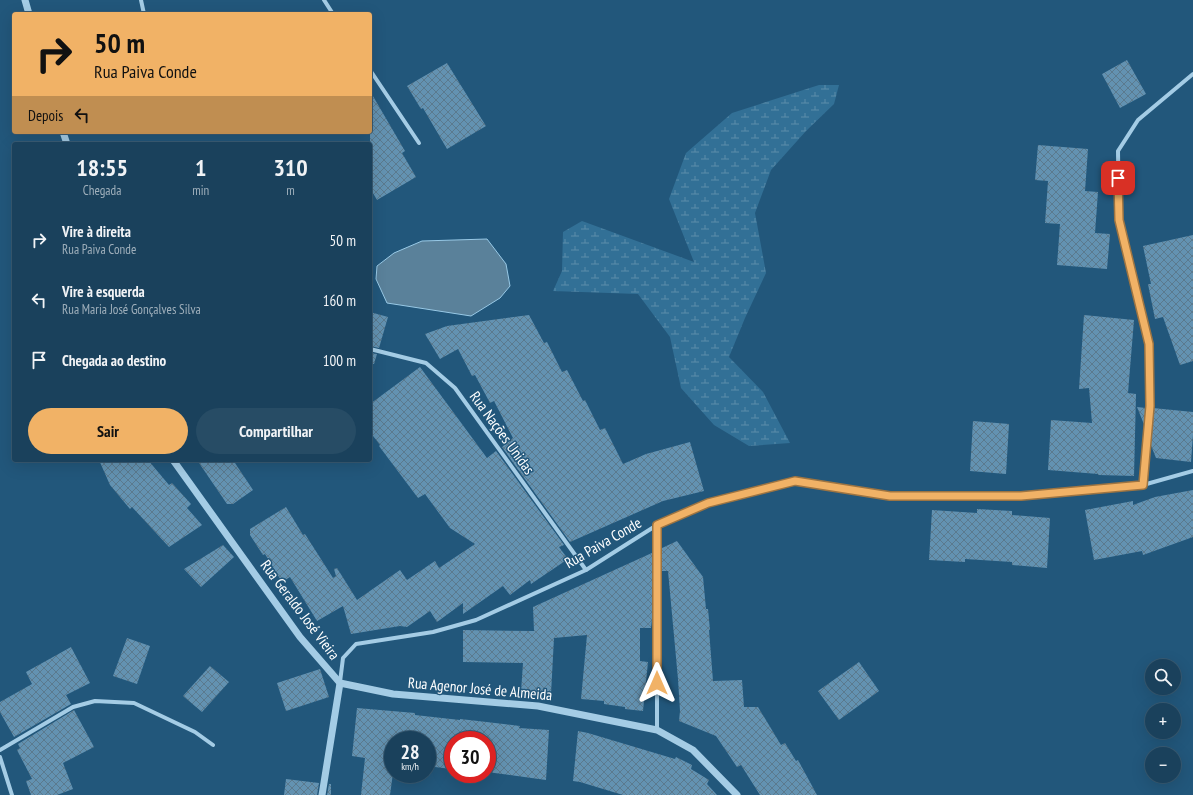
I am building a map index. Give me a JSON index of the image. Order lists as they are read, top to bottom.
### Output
{
  "streets": {
    "street": [
      "Rua Nações Unidas",
      "Rua Paiva Conde",
      "Rua Geraldo José Vieira",
      "Rua Agenor José de Almeida"
    ]
  },
  "crossings": [
    ["Rua Nações Unidas", "Rua Paiva Conde"],
    ["Rua Paiva Conde", "Rua Geraldo José Vieira"],
    ["Rua Paiva Conde", "Rua Agenor José de Almeida"],
    ["Rua Geraldo José Vieira", "Rua Agenor José de Almeida"]
  ],
  "page": {
    "turn": ["50 m", "Rua Paiva Conde"],
    "then": "Depois",
    "eta": [
      "18:55",
      "Chegada",
      "1",
      "min",
      "310",
      "m"
    ],
    "list": [
      {
        "name": "Vire à direita",
        "note": "Rua Paiva Conde",
        "value": "50 m"
      },
      {
        "name": "Vire à esquerda",
        "note": "Rua Maria José Gonçalves Silva",
        "value": "160 m"
      },
      {
        "name": "Chegada ao destino",
        "value": "100 m"
      }
    ],
    "buttons": ["Sair", "Compartilhar"],
    "map_buttons": ["+", "−"],
    "speed": "28 km/h",
    "limit": "30"
  }
}
